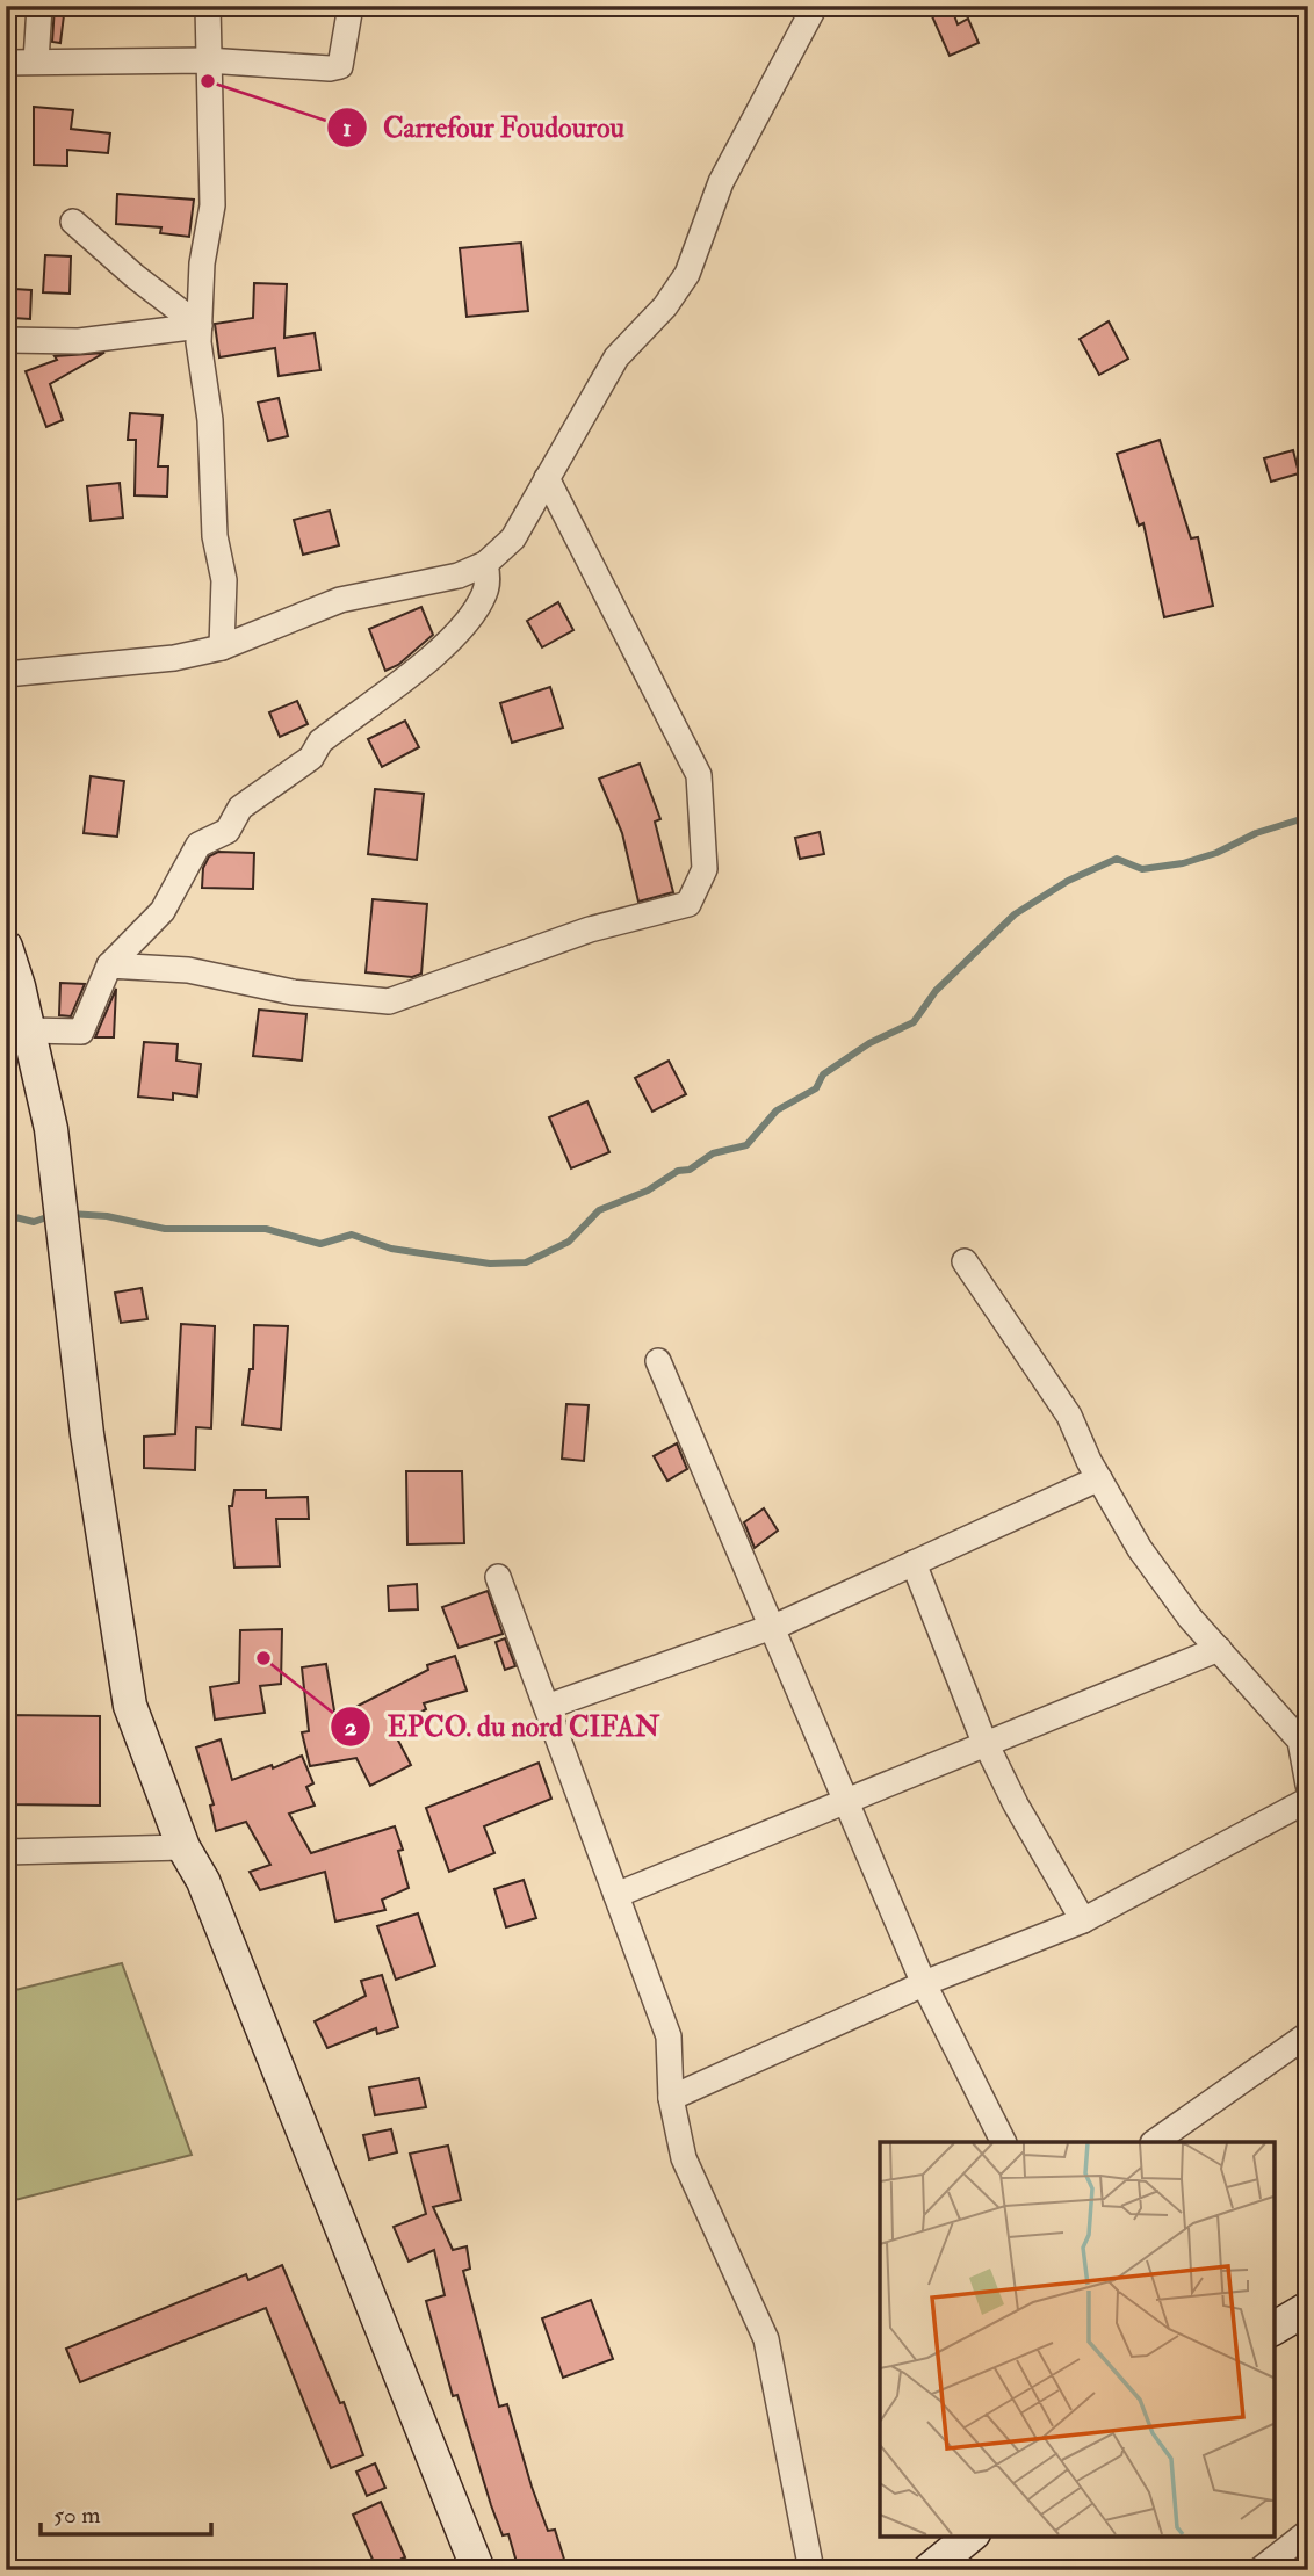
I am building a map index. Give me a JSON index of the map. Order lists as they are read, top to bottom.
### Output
{
  "places": ["Carrefour Foudourou", "EPCO. du nord CIFAN"],
  "scale_bar": "50 m"
}
